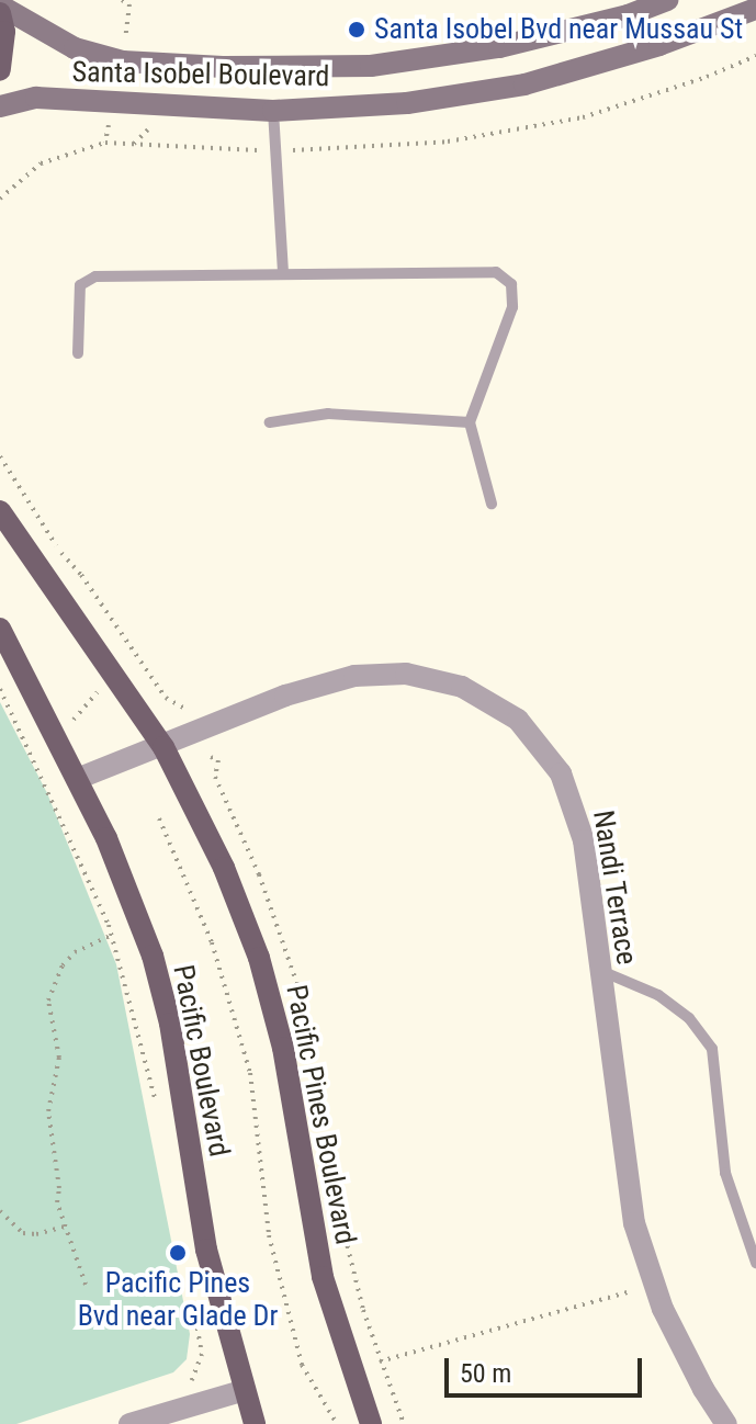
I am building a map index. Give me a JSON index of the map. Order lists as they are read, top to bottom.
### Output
{
  "streets": {
    "main road": ["Pacific Boulevard", "Pacific Pines Boulevard"],
    "street": ["Santa Isobel Boulevard", "Nandi Terrace"]
  },
  "crossings": [
    ["Nandi Terrace", "Pacific Boulevard"],
    ["Nandi Terrace", "Pacific Pines Boulevard"]
  ],
  "places": ["Santa Isobel Bvd near Mussau St", "Pacific Pines Bvd near Glade Dr"],
  "scale_bar": "50 m"
}
